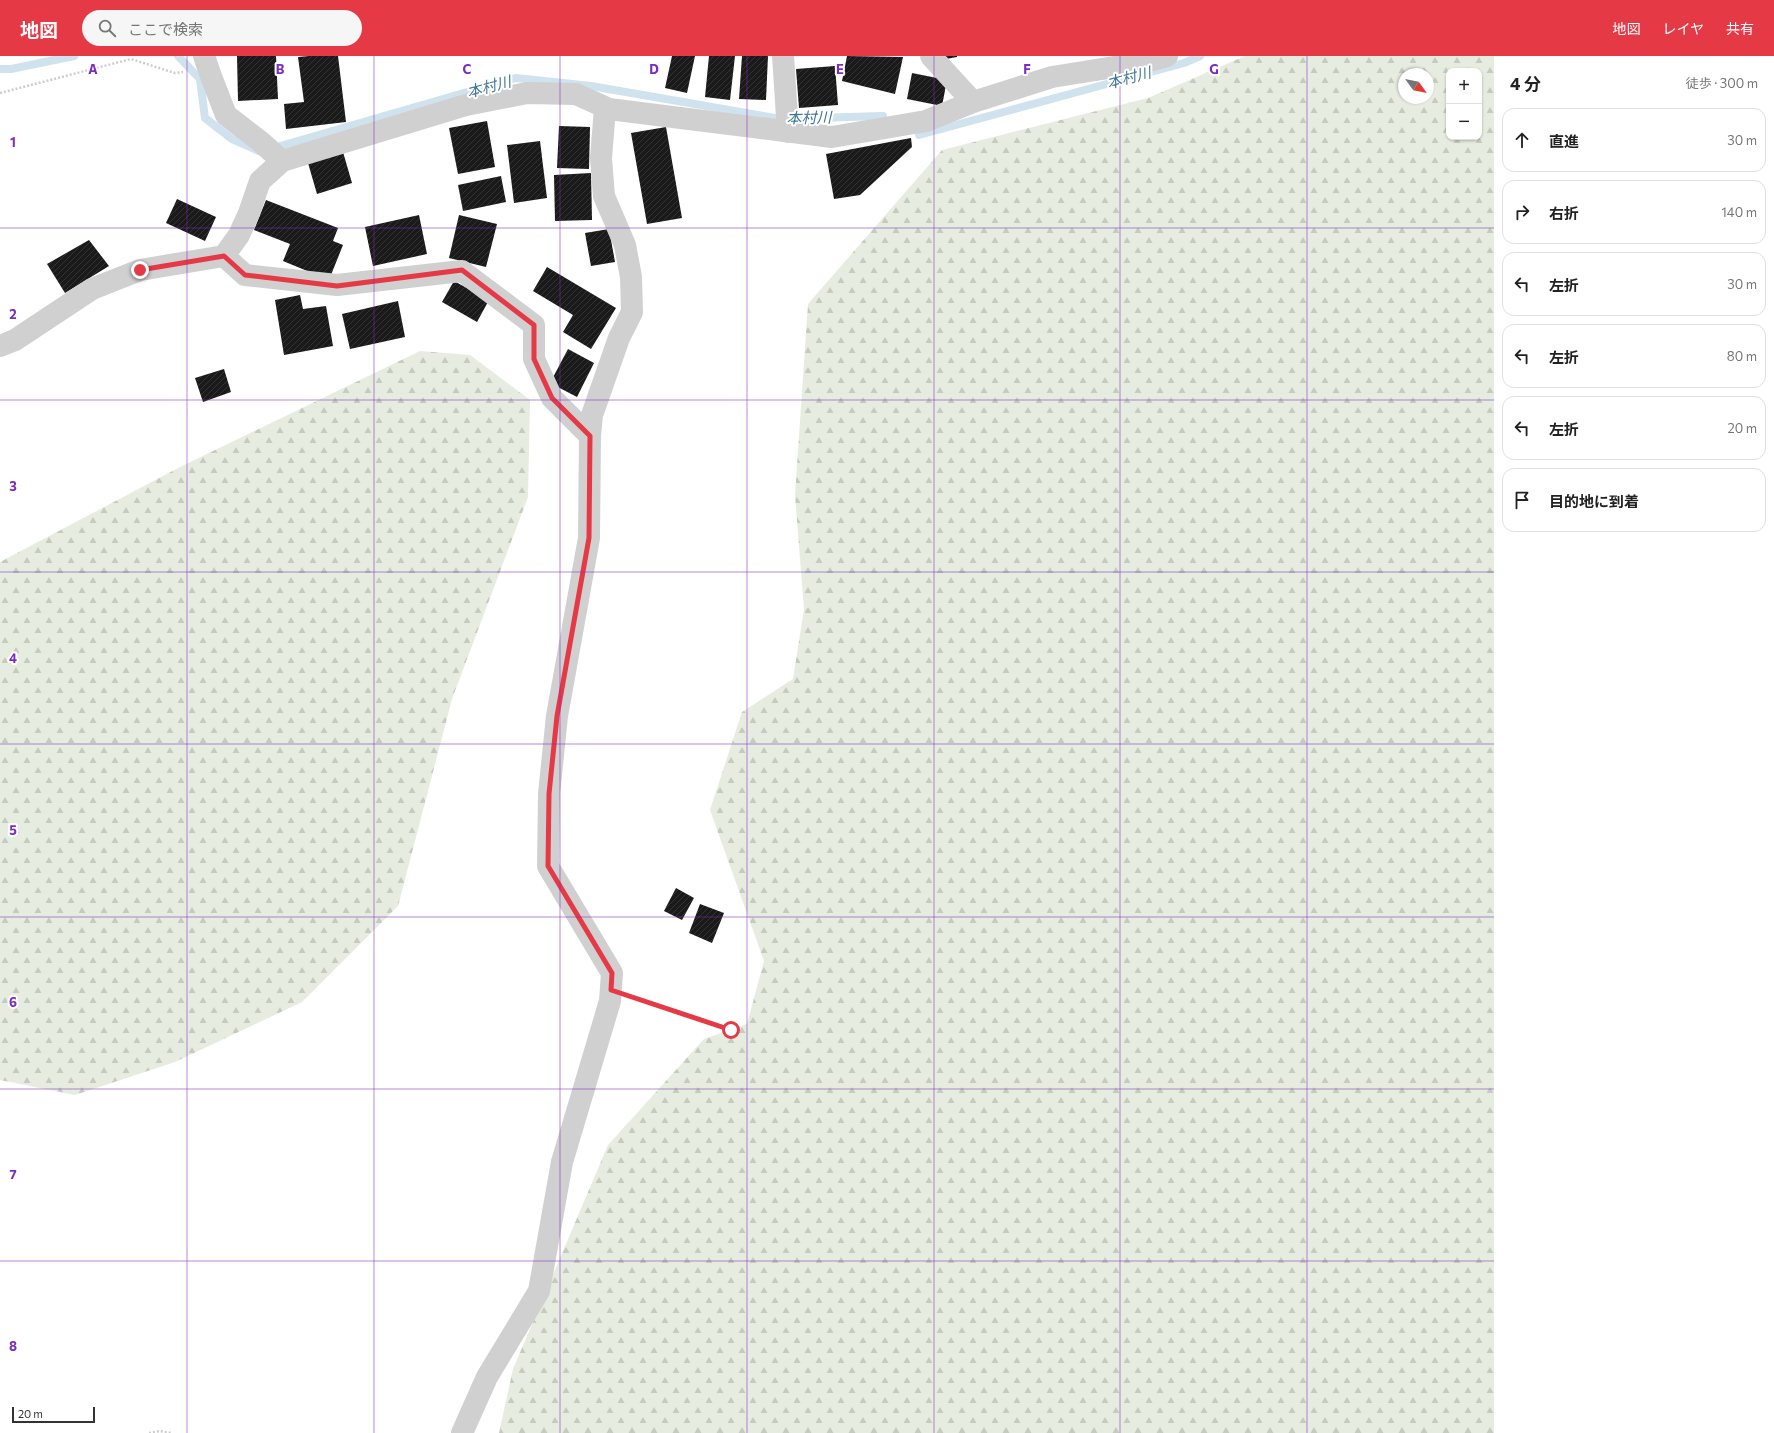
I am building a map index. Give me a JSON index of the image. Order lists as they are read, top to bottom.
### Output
{
  "water": ["本村川"],
  "scale_bar": "20 m",
  "north": "bottom right",
  "page": {
    "header": "地図",
    "search": "ここで検索",
    "nav": ["地図", "レイヤ", "共有"],
    "heading": ["4 分", "徒歩 · 300 m"],
    "map_buttons": ["+", "−"],
    "list": [
      ["直進", "30 m"],
      ["右折", "140 m"],
      ["左折", "30 m"],
      ["左折", "80 m"],
      ["左折", "20 m"],
      "目的地に到着"
    ],
    "scale": "20 m"
  },
  "grid": {
    "columns": [
      "A",
      "B",
      "C",
      "D",
      "E",
      "F",
      "G"
    ],
    "rows": [
      "1",
      "2",
      "3",
      "4",
      "5",
      "6",
      "7",
      "8"
    ]
  }
}
